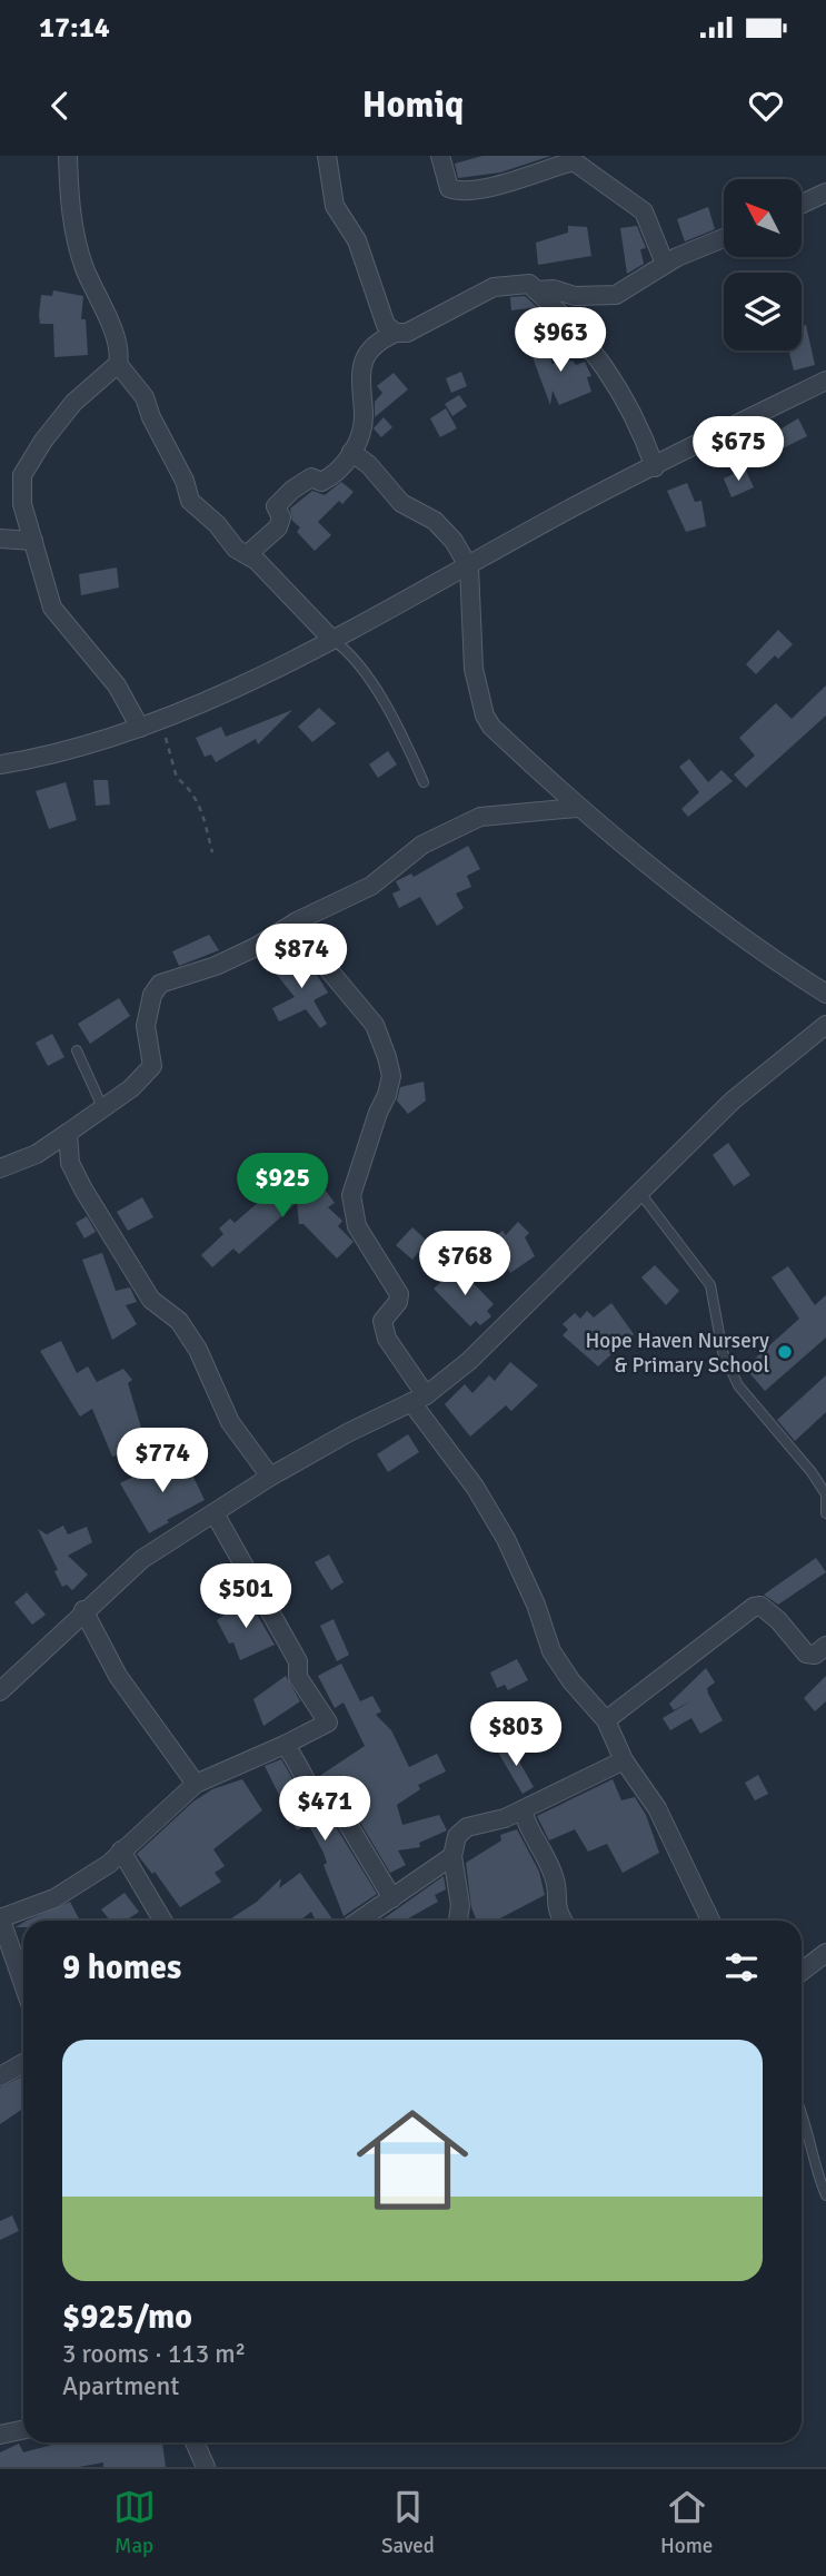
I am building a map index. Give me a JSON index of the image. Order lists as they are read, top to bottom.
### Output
{
  "places": ["Hope Haven Nursery & Primary School"],
  "north": "top left",
  "page": {
    "status": "17:14",
    "header": "Homiq",
    "price": [
      "$963",
      "$675",
      "$874",
      "$925",
      "$768",
      "$774",
      "$501",
      "$803",
      "$471"
    ],
    "heading": "9 homes",
    "list": [
      {
        "name": "$925/mo",
        "note": "3 rooms · 113 m² · Apartment"
      }
    ],
    "tabs": ["Map", "Saved", "Home"]
  }
}
